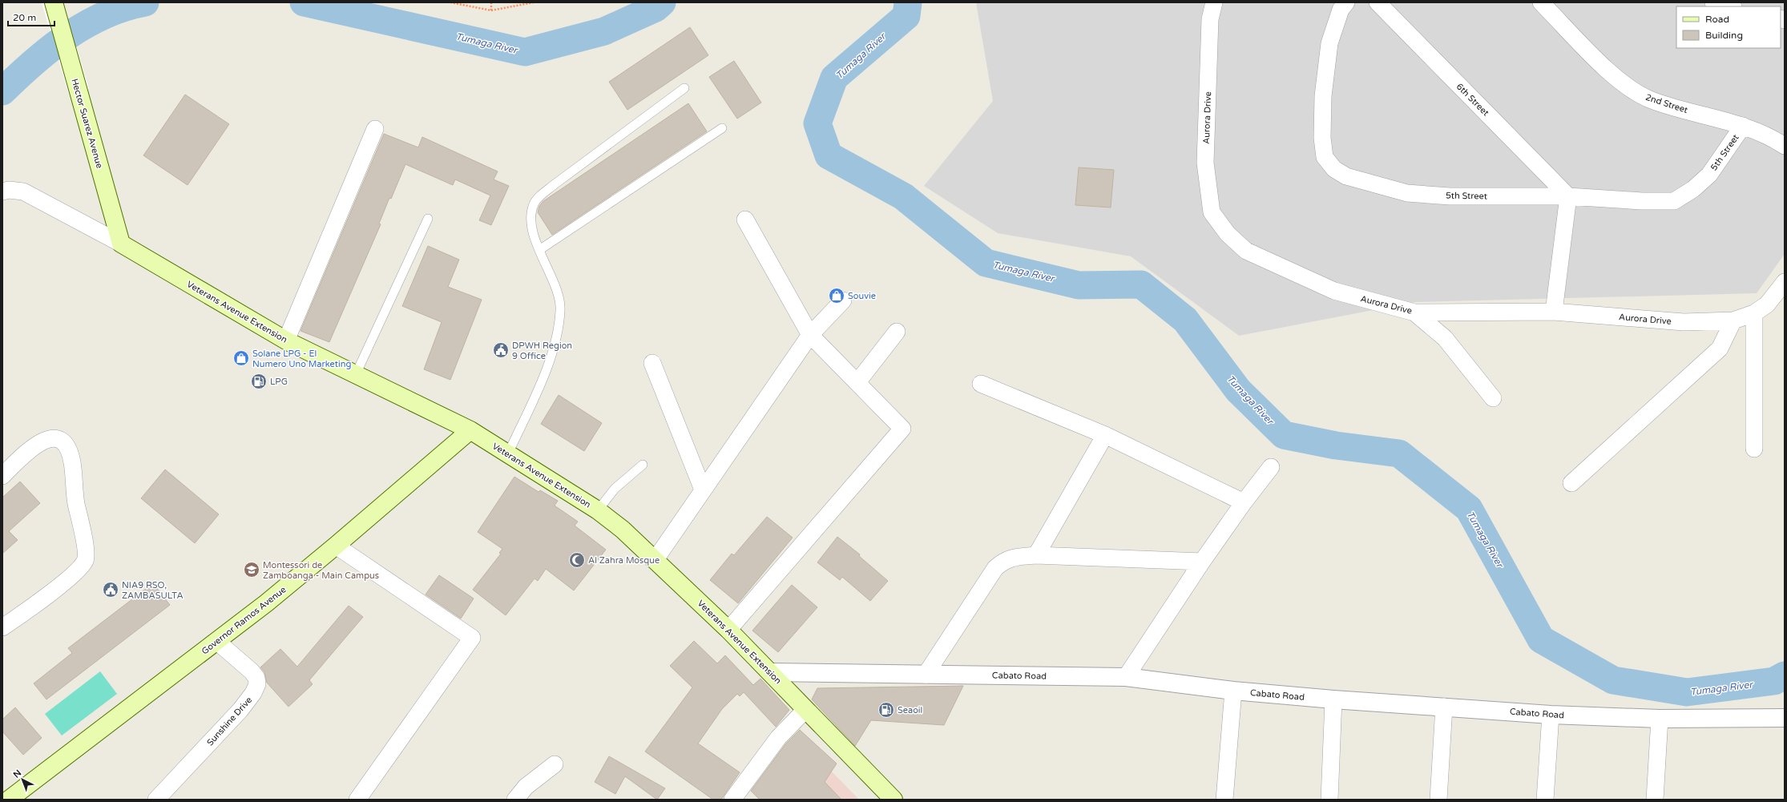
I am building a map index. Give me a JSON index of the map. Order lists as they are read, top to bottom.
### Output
{
  "streets": {
    "main road": ["Hector Suarez Avenue", "Veterans Avenue Extension", "Governor Ramos Avenue"],
    "street": [
      "6th Street",
      "2nd Street",
      "Aurora Drive",
      "5th Street",
      "Cabato Road",
      "Sunshine Drive"
    ]
  },
  "crossings": [
    ["6th Street", "5th Street"],
    ["2nd Street", "5th Street"],
    ["Hector Suarez Avenue", "Veterans Avenue Extension"],
    ["Veterans Avenue Extension", "Governor Ramos Avenue"],
    ["Veterans Avenue Extension", "Cabato Road"],
    ["Governor Ramos Avenue", "Sunshine Drive"]
  ],
  "water": ["Tumaga River"],
  "places": {
    "shop": ["Souvie", "Solane LPG - El Numero Uno Marketing"],
    "public building": ["DPWH Region 9 Office", "NIA9 RSO, ZAMBASULTA"],
    "fuel station": ["LPG", "Seaoil"],
    "mosque": ["Al Zahra Mosque"],
    "school or university": ["Montessori de Zamboanga - Main Campus"]
  },
  "legend": ["Road", "Building"],
  "scale_bar": "20 m",
  "north": "top left"
}
